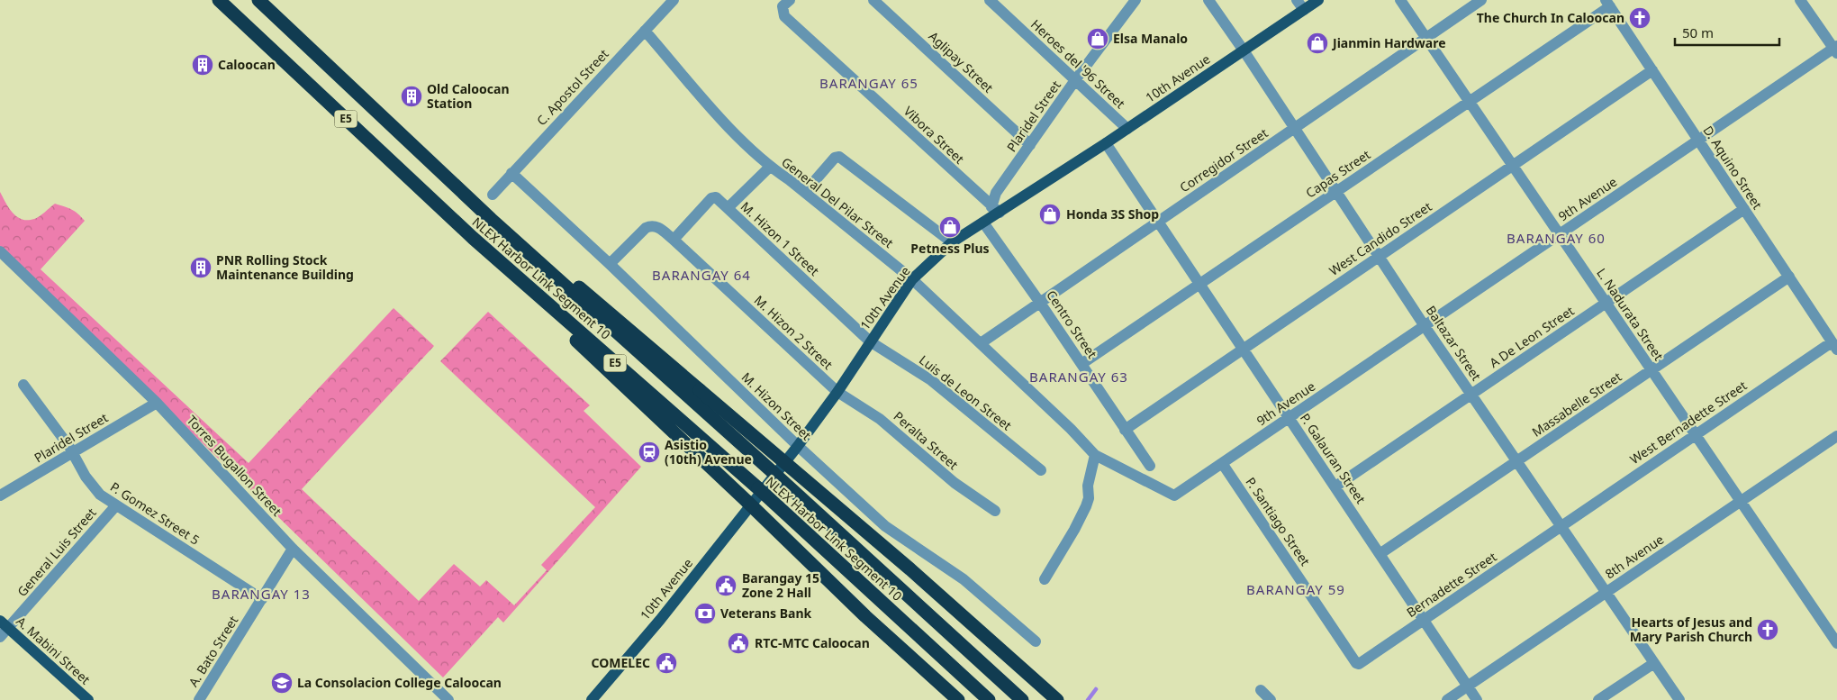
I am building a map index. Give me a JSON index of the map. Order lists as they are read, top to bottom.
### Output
{
  "streets": {
    "highway": ["E5", "NLEX Harbor Link Segment 10"],
    "main road": ["10th Avenue", "A. Mabini Street"],
    "street": [
      "Aglipay Street",
      "Heroes del '96 Street",
      "C. Apostol Street",
      "Plaridel Street",
      "Vibora Street",
      "Corregidor Street",
      "D. Aquino Street",
      "Capas Street",
      "9th Avenue",
      "General Del Pilar Street",
      "M. Hizon 1 Street",
      "West Candido Street",
      "L. Nadurata Street",
      "Centro Street",
      "M. Hizon 2 Street",
      "A De Leon Street",
      "Baltazar Street",
      "Luis de Leon Street",
      "Massabelle Street",
      "M. Hizon Street",
      "West Bernadette Street",
      "Peralta Street",
      "P. Galauran Street",
      "Torres Bugallon Street",
      "P. Gomez Street 5",
      "P. Santiago Street",
      "General Luis Street",
      "8th Avenue",
      "Bernadette Street",
      "A. Bato Street"
    ]
  },
  "crossings": [
    ["Aglipay Street", "Plaridel Street"],
    ["Heroes del '96 Street", "10th Avenue"],
    ["Heroes del '96 Street", "Plaridel Street"],
    ["10th Avenue", "Plaridel Street"],
    ["10th Avenue", "Vibora Street"],
    ["10th Avenue", "General Del Pilar Street"],
    ["10th Avenue", "M. Hizon 1 Street"],
    ["10th Avenue", "Centro Street"],
    ["10th Avenue", "M. Hizon 2 Street"],
    ["10th Avenue", "Baltazar Street"],
    ["10th Avenue", "Luis de Leon Street"],
    ["10th Avenue", "M. Hizon Street"],
    ["10th Avenue", "Peralta Street"],
    ["10th Avenue", "P. Galauran Street"],
    ["C. Apostol Street", "General Del Pilar Street"],
    ["C. Apostol Street", "M. Hizon Street"],
    ["Plaridel Street", "Vibora Street"],
    ["Plaridel Street", "Torres Bugallon Street"],
    ["Plaridel Street", "P. Gomez Street 5"],
    ["Corregidor Street", "General Del Pilar Street"],
    ["Corregidor Street", "L. Nadurata Street"],
    ["Corregidor Street", "Centro Street"],
    ["Corregidor Street", "Baltazar Street"],
    ["Corregidor Street", "P. Galauran Street"],
    ["D. Aquino Street", "Capas Street"],
    ["D. Aquino Street", "9th Avenue"],
    ["D. Aquino Street", "West Candido Street"],
    ["D. Aquino Street", "A De Leon Street"],
    ["D. Aquino Street", "Massabelle Street"],
    ["D. Aquino Street", "West Bernadette Street"],
    ["Capas Street", "L. Nadurata Street"],
    ["Capas Street", "Centro Street"],
    ["Capas Street", "Baltazar Street"],
    ["Capas Street", "P. Galauran Street"],
    ["9th Avenue", "General Del Pilar Street"],
    ["9th Avenue", "L. Nadurata Street"],
    ["9th Avenue", "Baltazar Street"],
    ["9th Avenue", "P. Galauran Street"],
    ["9th Avenue", "P. Santiago Street"],
    ["M. Hizon 1 Street", "M. Hizon 2 Street"],
    ["M. Hizon 1 Street", "Luis de Leon Street"],
    ["West Candido Street", "L. Nadurata Street"],
    ["West Candido Street", "Centro Street"],
    ["West Candido Street", "Baltazar Street"],
    ["West Candido Street", "P. Galauran Street"],
    ["L. Nadurata Street", "A De Leon Street"],
    ["L. Nadurata Street", "Massabelle Street"],
    ["L. Nadurata Street", "West Bernadette Street"],
    ["L. Nadurata Street", "8th Avenue"],
    ["M. Hizon 2 Street", "M. Hizon Street"],
    ["M. Hizon 2 Street", "Peralta Street"],
    ["A De Leon Street", "Baltazar Street"],
    ["A De Leon Street", "P. Galauran Street"],
    ["Baltazar Street", "Massabelle Street"],
    ["Baltazar Street", "West Bernadette Street"],
    ["Baltazar Street", "8th Avenue"],
    ["Baltazar Street", "Bernadette Street"],
    ["Massabelle Street", "P. Galauran Street"],
    ["West Bernadette Street", "Bernadette Street"],
    ["P. Galauran Street", "8th Avenue"],
    ["P. Galauran Street", "Bernadette Street"],
    ["Torres Bugallon Street", "A. Bato Street"],
    ["P. Gomez Street 5", "General Luis Street"],
    ["P. Gomez Street 5", "A. Bato Street"],
    ["P. Santiago Street", "Bernadette Street"],
    ["General Luis Street", "A. Mabini Street"]
  ],
  "districts": [
    "BARANGAY 65",
    "BARANGAY 60",
    "BARANGAY 64",
    "BARANGAY 63",
    "BARANGAY 59",
    "BARANGAY 13"
  ],
  "places": {
    "church": ["The Church In Caloocan", "Hearts of Jesus and Mary Parish Church"],
    "shop": [
      "Elsa Manalo",
      "Jianmin Hardware",
      "Honda 3S Shop",
      "Petness Plus"
    ],
    "building": ["Caloocan", "Old Caloocan Station", "PNR Rolling Stock Maintenance Building"],
    "station": ["Asistio (10th) Avenue"],
    "public building": ["Barangay 15 Zone 2 Hall", "RTC-MTC Caloocan", "COMELEC"],
    "bank": ["Veterans Bank"],
    "school or university": ["La Consolacion College Caloocan"]
  },
  "scale_bar": "50 m"
}
